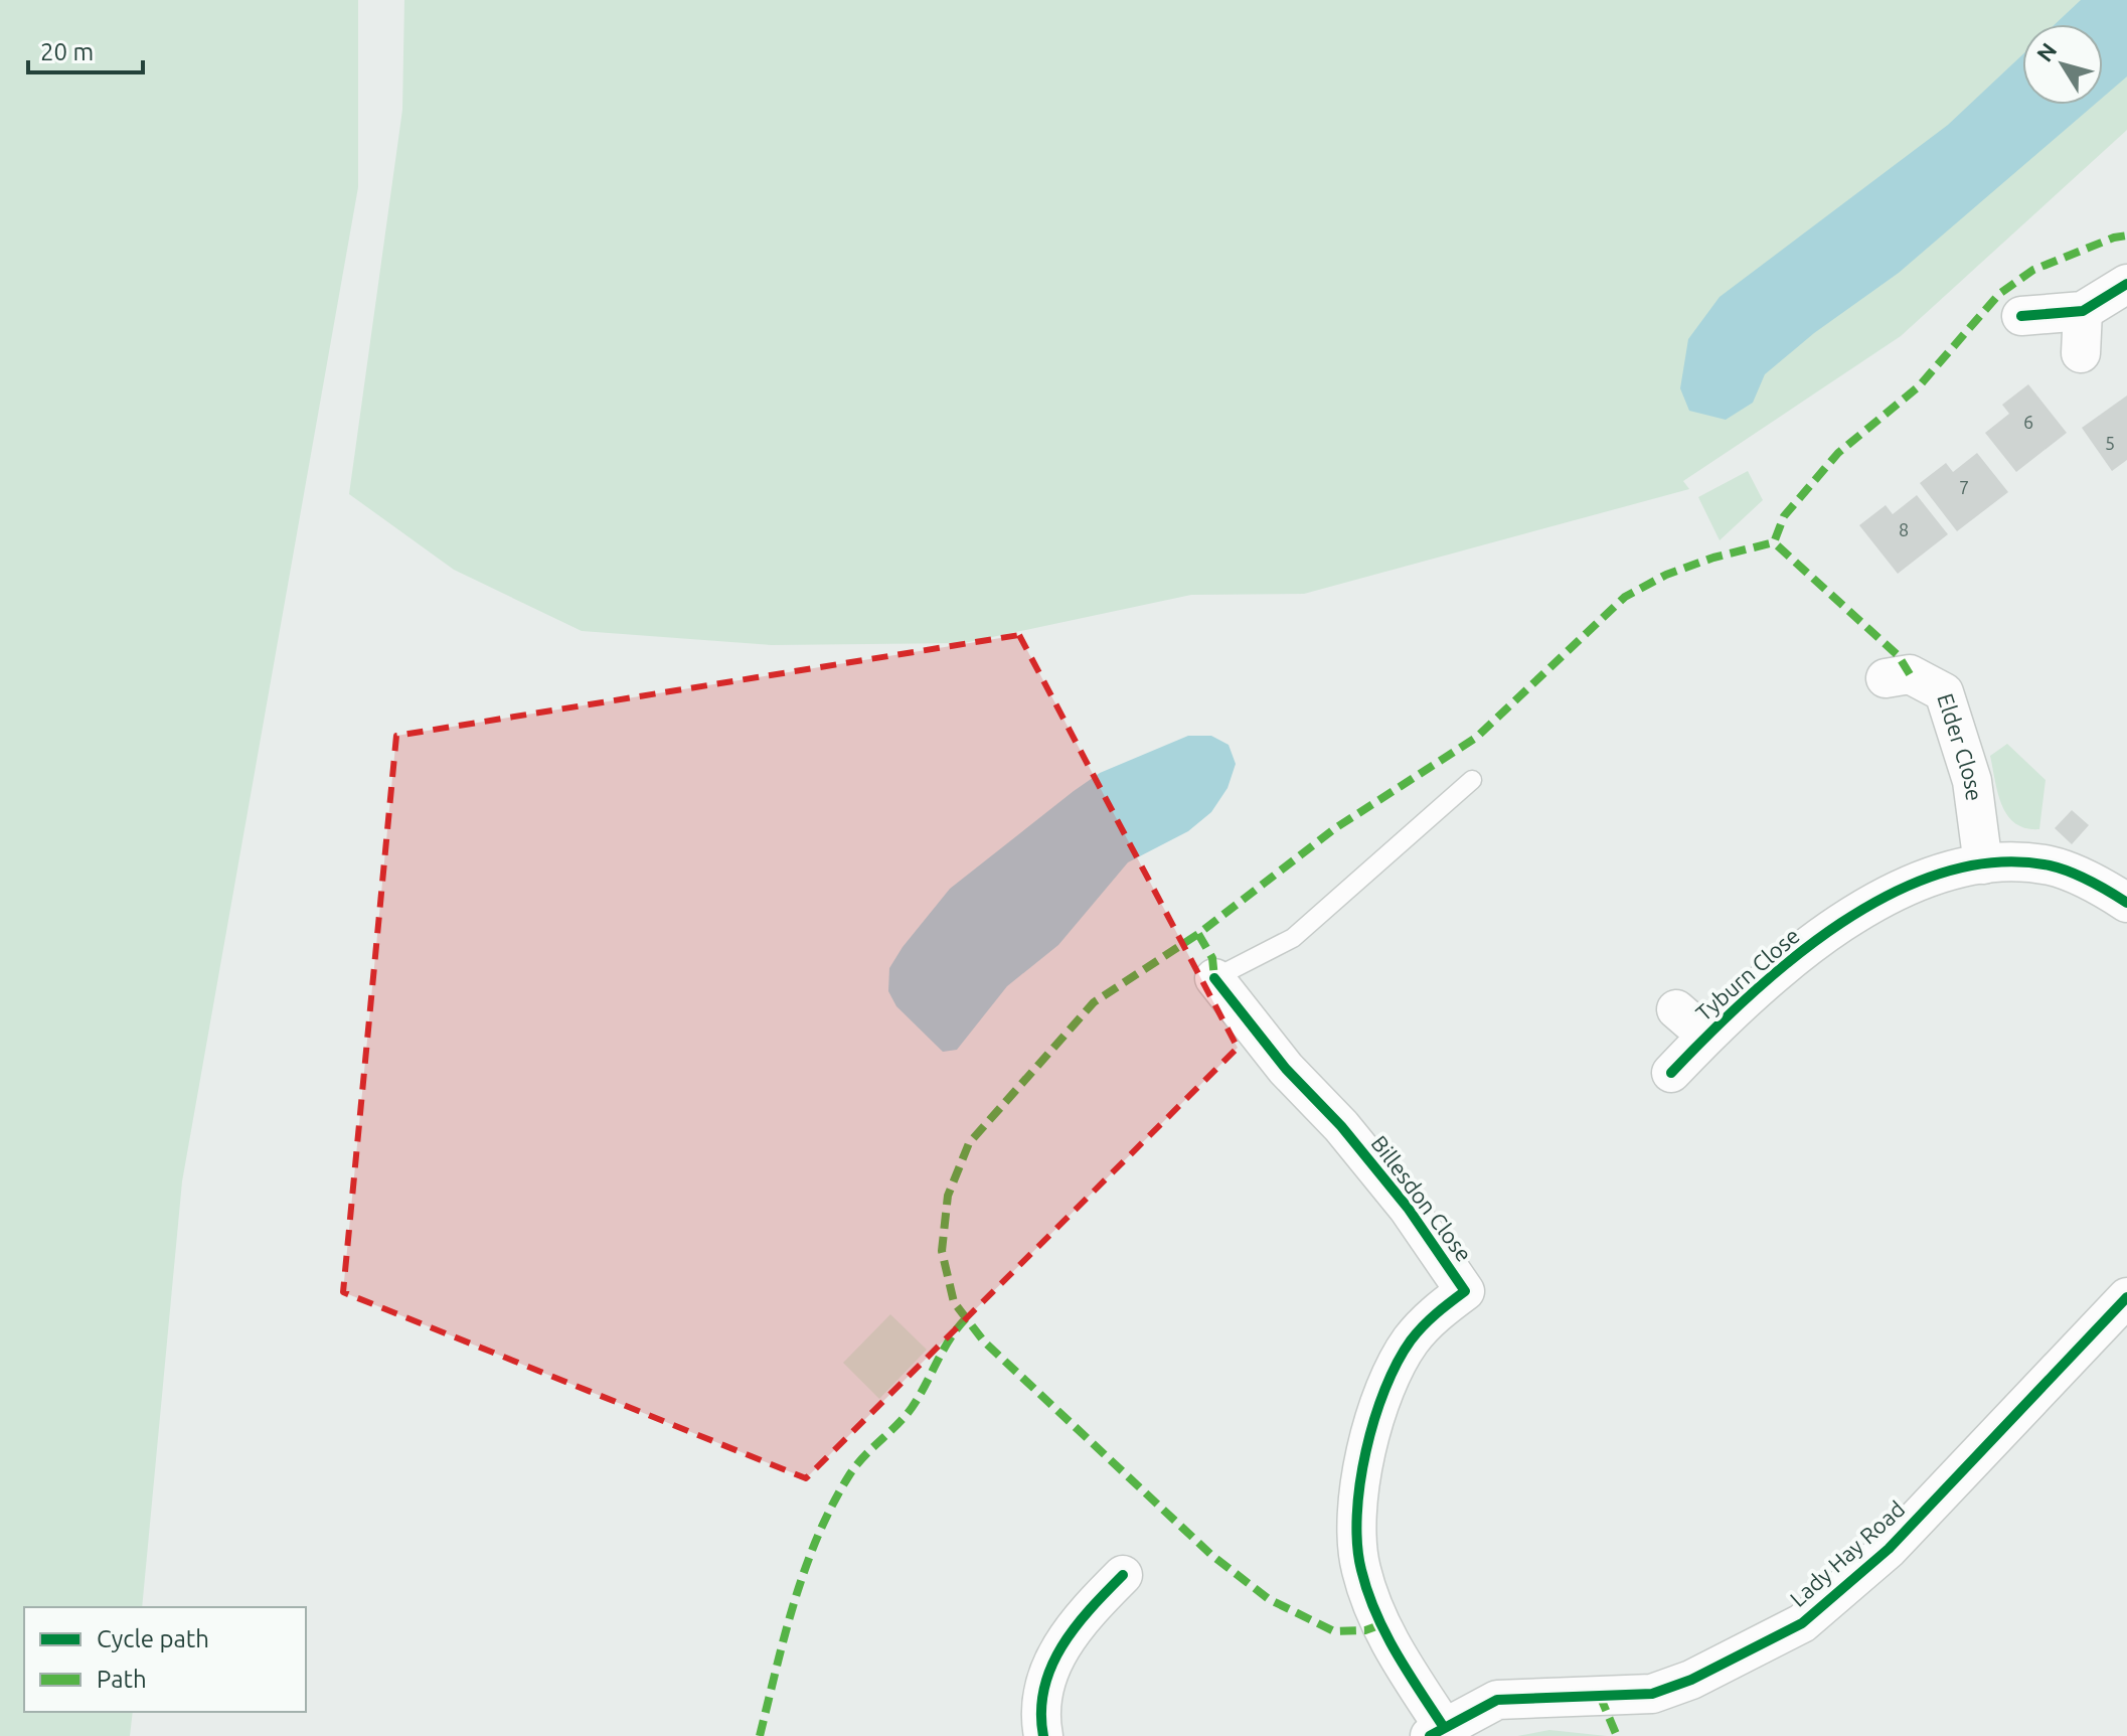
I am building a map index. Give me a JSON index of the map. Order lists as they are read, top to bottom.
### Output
{
  "streets": {
    "street": [
      "Elder Close",
      "Tyburn Close",
      "Billesdon Close",
      "Lady Hay Road"
    ]
  },
  "crossings": [
    ["Elder Close", "Tyburn Close"],
    ["Billesdon Close", "Lady Hay Road"]
  ],
  "house_numbers": [
    "6",
    "5",
    "7",
    "8"
  ],
  "legend": ["Cycle path", "Path"],
  "scale_bar": "20 m",
  "north": "top left"
}
